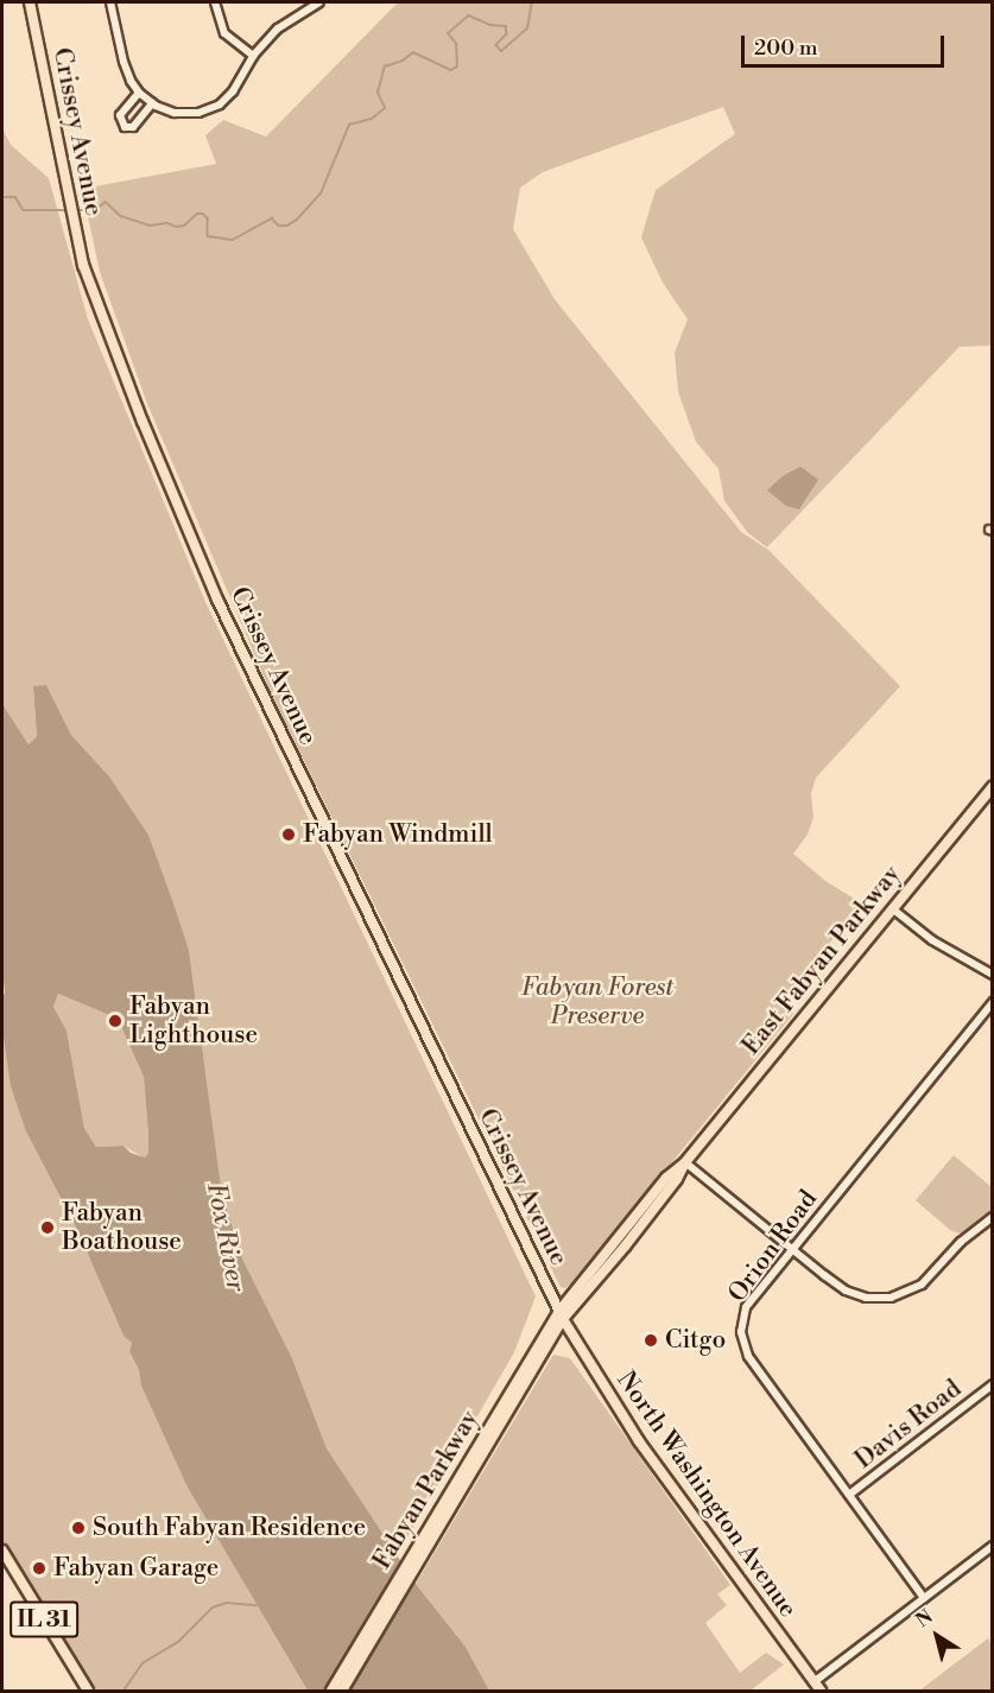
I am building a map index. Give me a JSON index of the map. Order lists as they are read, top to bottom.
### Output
{
  "streets": {
    "main road": [
      "Crissey Avenue",
      "East Fabyan Parkway",
      "Fabyan Parkway",
      "North Washington Avenue",
      "IL 31"
    ],
    "street": ["Orion Road", "Davis Road"]
  },
  "crossings": [
    ["Crissey Avenue", "East Fabyan Parkway"],
    ["Crissey Avenue", "Fabyan Parkway"],
    ["Crissey Avenue", "North Washington Avenue"],
    ["East Fabyan Parkway", "Fabyan Parkway"],
    ["East Fabyan Parkway", "North Washington Avenue"],
    ["Orion Road", "Davis Road"],
    ["Fabyan Parkway", "North Washington Avenue"]
  ],
  "water": ["Fox River"],
  "parks": ["Fabyan Forest Preserve"],
  "places": [
    "Fabyan Windmill",
    "Fabyan Lighthouse",
    "Fabyan Boathouse",
    "Citgo",
    "South Fabyan Residence",
    "Fabyan Garage"
  ],
  "scale_bar": "200 m",
  "north": "top left"
}
